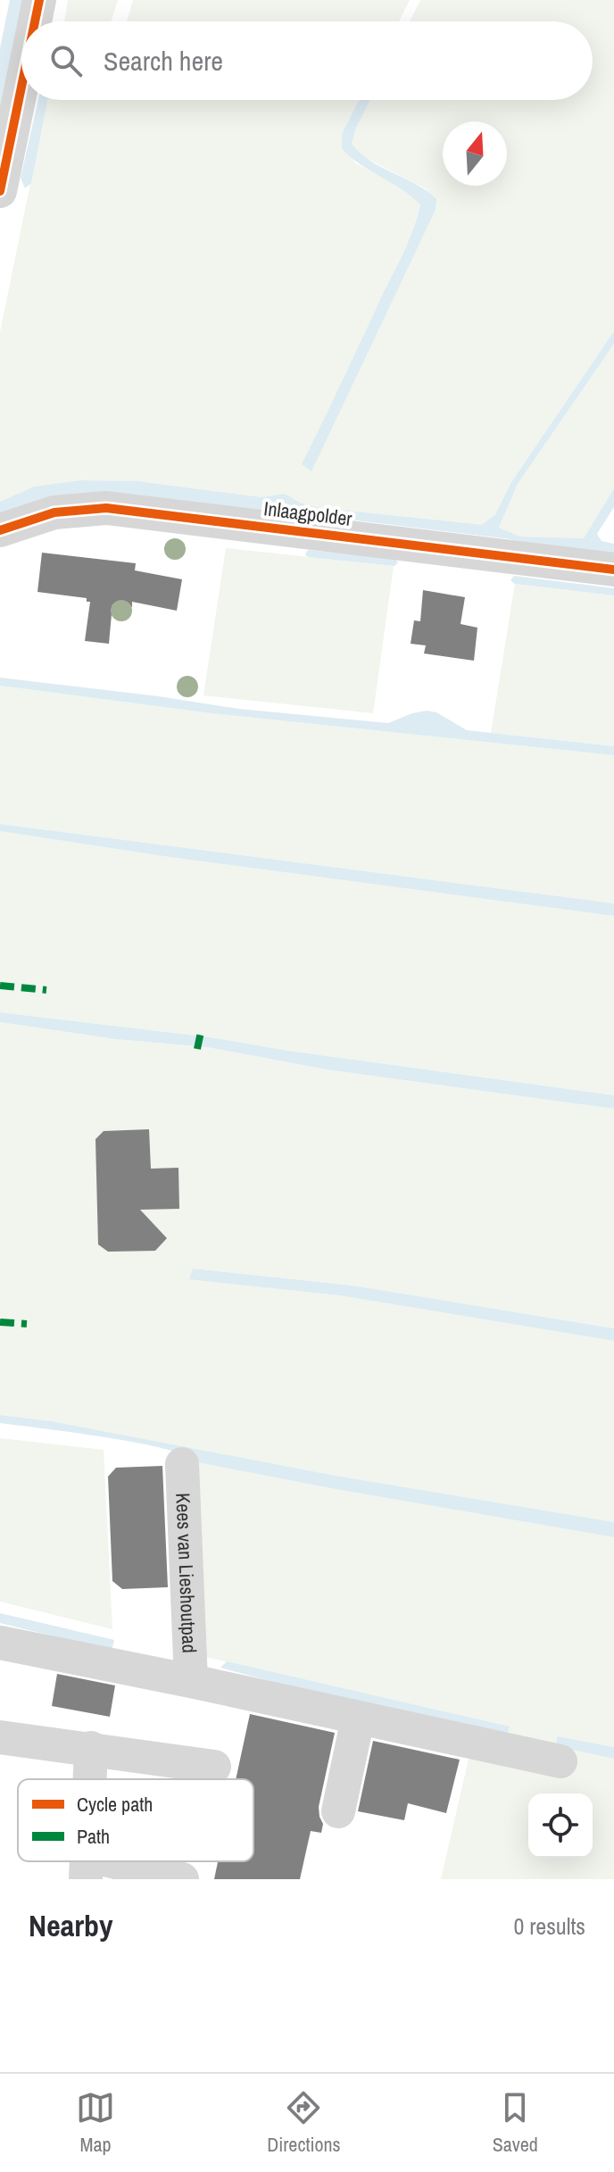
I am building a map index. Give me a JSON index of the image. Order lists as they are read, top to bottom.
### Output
{
  "streets": {
    "street": ["Inlaagpolder", "Kees van Lieshoutpad"]
  },
  "legend": ["Cycle path", "Path"],
  "north": "top",
  "page": {
    "search": "Search here",
    "heading": ["Nearby", "0 results"],
    "nav": ["Map", "Directions", "Saved"]
  }
}
